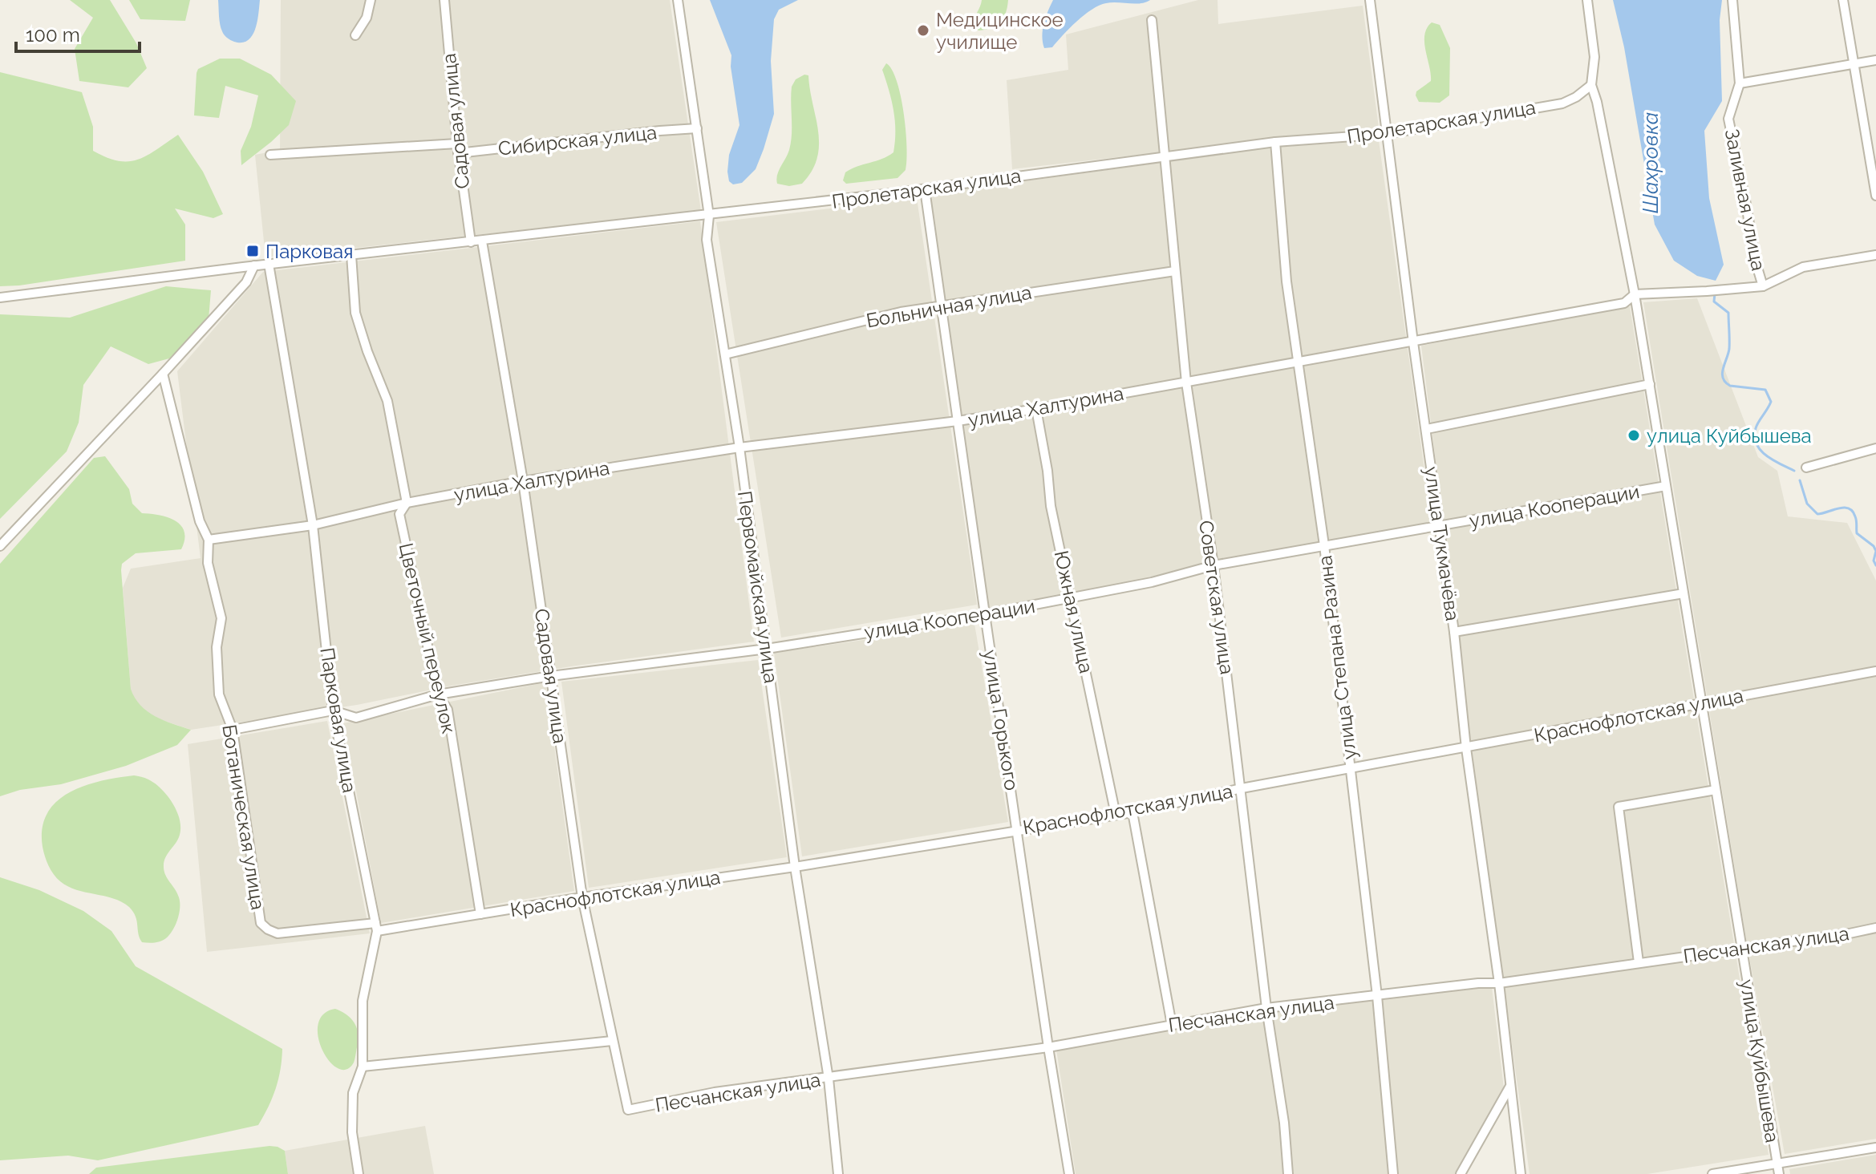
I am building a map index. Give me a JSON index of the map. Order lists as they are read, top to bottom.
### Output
{
  "streets": {
    "street": [
      "Садовая улица",
      "Пролетарская улица",
      "Сибирская улица",
      "Заливная улица",
      "Больничная улица",
      "улица Халтурина",
      "улица Кооперации",
      "улица Тукмачёва",
      "Первомайская улица",
      "Советская улица",
      "Южная улица",
      "Цветочный переулок",
      "улица Степана Разина",
      "Краснофлотская улица",
      "Парковая улица",
      "улица Горького",
      "Ботаническая улица",
      "Песчанская улица",
      "улица Куйбышева"
    ]
  },
  "crossings": [
    ["Садовая улица", "Пролетарская улица"],
    ["Садовая улица", "Сибирская улица"],
    ["Садовая улица", "улица Халтурина"],
    ["Садовая улица", "улица Кооперации"],
    ["Садовая улица", "Краснофлотская улица"],
    ["Садовая улица", "Песчанская улица"],
    ["Пролетарская улица", "улица Тукмачёва"],
    ["Пролетарская улица", "Первомайская улица"],
    ["Пролетарская улица", "Советская улица"],
    ["Пролетарская улица", "Цветочный переулок"],
    ["Пролетарская улица", "улица Степана Разина"],
    ["Пролетарская улица", "Парковая улица"],
    ["Пролетарская улица", "улица Горького"],
    ["Пролетарская улица", "улица Куйбышева"],
    ["Сибирская улица", "Первомайская улица"],
    ["Заливная улица", "улица Халтурина"],
    ["Больничная улица", "Первомайская улица"],
    ["Больничная улица", "Советская улица"],
    ["Больничная улица", "улица Горького"],
    ["улица Халтурина", "улица Тукмачёва"],
    ["улица Халтурина", "Первомайская улица"],
    ["улица Халтурина", "Советская улица"],
    ["улица Халтурина", "Южная улица"],
    ["улица Халтурина", "Цветочный переулок"],
    ["улица Халтурина", "улица Степана Разина"],
    ["улица Халтурина", "Парковая улица"],
    ["улица Халтурина", "улица Горького"],
    ["улица Халтурина", "Ботаническая улица"],
    ["улица Халтурина", "улица Куйбышева"],
    ["улица Кооперации", "улица Тукмачёва"],
    ["улица Кооперации", "Первомайская улица"],
    ["улица Кооперации", "Советская улица"],
    ["улица Кооперации", "Южная улица"],
    ["улица Кооперации", "Цветочный переулок"],
    ["улица Кооперации", "улица Степана Разина"],
    ["улица Кооперации", "Парковая улица"],
    ["улица Кооперации", "улица Горького"],
    ["улица Кооперации", "Ботаническая улица"],
    ["улица Кооперации", "улица Куйбышева"],
    ["улица Тукмачёва", "Краснофлотская улица"],
    ["улица Тукмачёва", "Песчанская улица"],
    ["Первомайская улица", "Краснофлотская улица"],
    ["Первомайская улица", "Песчанская улица"],
    ["Советская улица", "Краснофлотская улица"],
    ["Советская улица", "Песчанская улица"],
    ["Южная улица", "Краснофлотская улица"],
    ["Цветочный переулок", "Краснофлотская улица"],
    ["улица Степана Разина", "Краснофлотская улица"],
    ["улица Степана Разина", "Песчанская улица"],
    ["Краснофлотская улица", "Парковая улица"],
    ["Краснофлотская улица", "улица Горького"],
    ["Краснофлотская улица", "Ботаническая улица"],
    ["Краснофлотская улица", "улица Куйбышева"],
    ["Парковая улица", "Ботаническая улица"],
    ["улица Горького", "Песчанская улица"],
    ["Песчанская улица", "улица Куйбышева"]
  ],
  "water": ["Шахровка"],
  "places": {
    "other": ["Медицинское училище", "улица Куйбышева"],
    "transit": ["Парковая"]
  },
  "scale_bar": "100 m"
}
